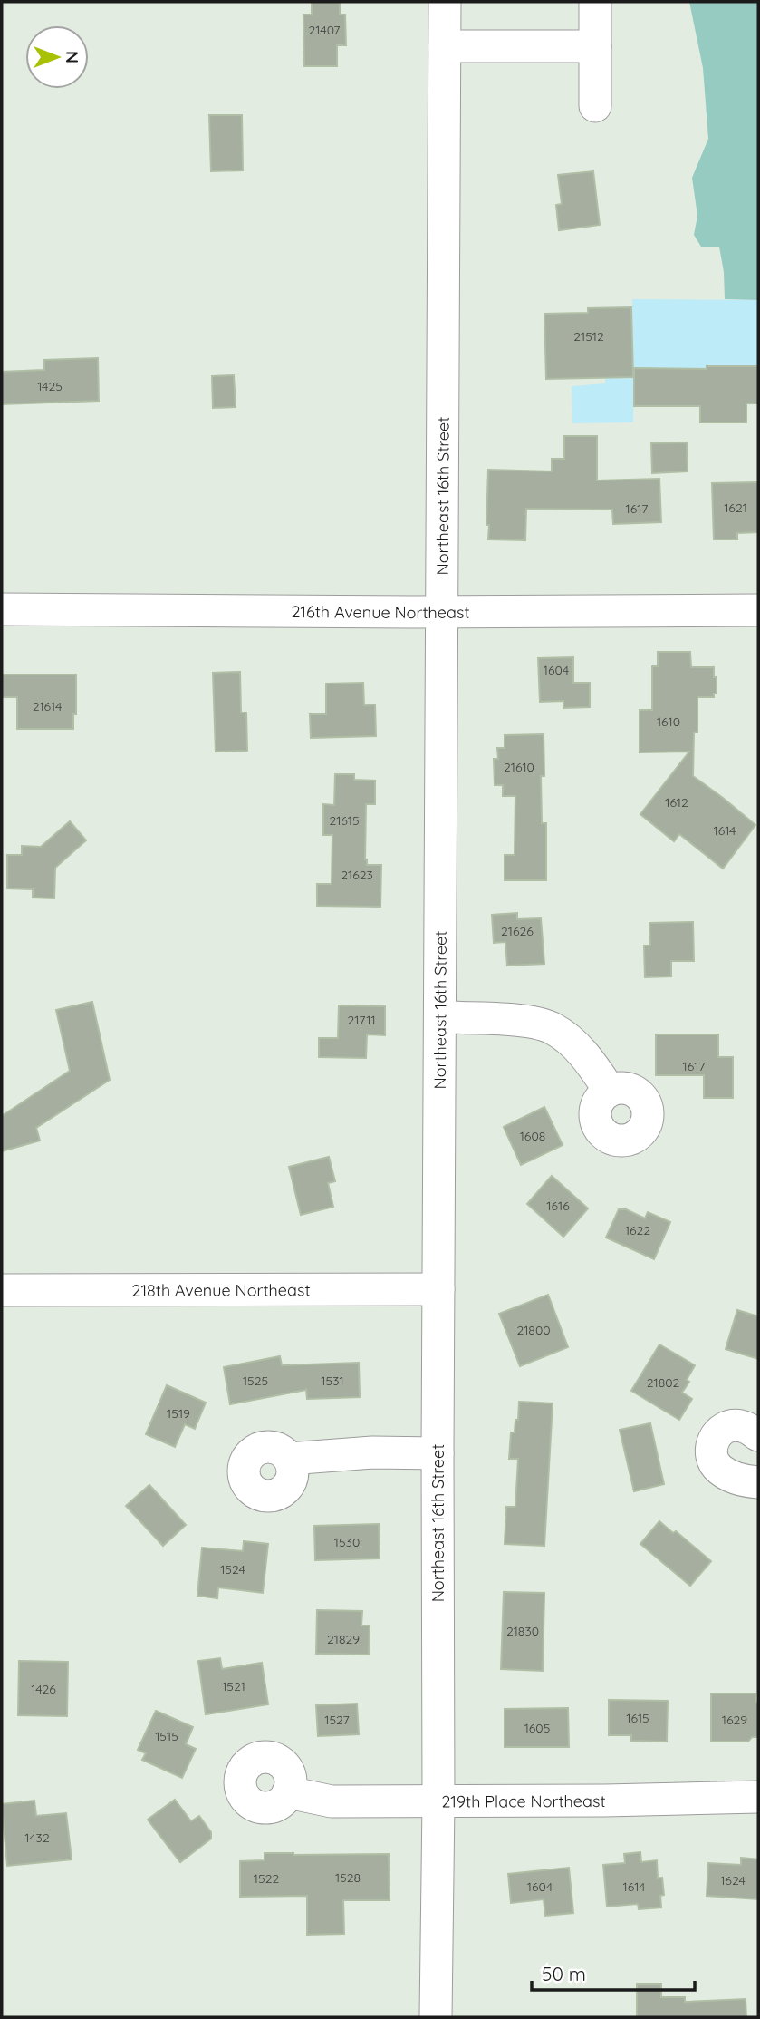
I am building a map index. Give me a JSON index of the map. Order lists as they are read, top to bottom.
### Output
{
  "streets": {
    "street": [
      "Northeast 16th Street",
      "216th Avenue Northeast",
      "218th Avenue Northeast",
      "219th Place Northeast"
    ]
  },
  "crossings": [
    ["Northeast 16th Street", "216th Avenue Northeast"],
    ["Northeast 16th Street", "218th Avenue Northeast"],
    ["Northeast 16th Street", "219th Place Northeast"]
  ],
  "house_numbers": [
    "21407",
    "21512",
    "1425",
    "1621",
    "1617",
    "1604",
    "21614",
    "1610",
    "21610",
    "1612",
    "21615",
    "1614",
    "21623",
    "21626",
    "21711",
    "1617",
    "1608",
    "1616",
    "1622",
    "21800",
    "1525",
    "1531",
    "21802",
    "1519",
    "1530",
    "1524",
    "21830",
    "21829",
    "1521",
    "1426",
    "1615",
    "1527",
    "1629",
    "1605",
    "1515",
    "1432",
    "1528",
    "1522",
    "1624",
    "1604",
    "1614"
  ],
  "scale_bar": "50 m",
  "north": "right"
}
